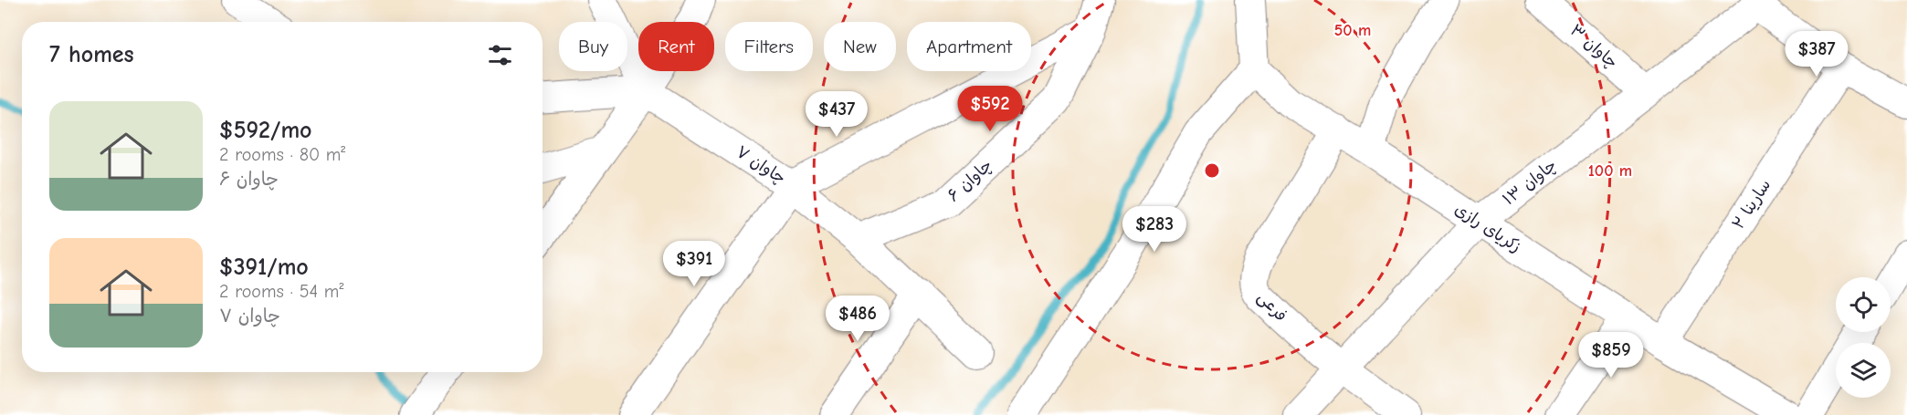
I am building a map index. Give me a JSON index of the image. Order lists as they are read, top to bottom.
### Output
{
  "streets": {
    "street": [
      "چاوان ۳",
      "چاوان ۷",
      "چاوان ۶",
      "چاوان ۱۳",
      "سارینا ۲",
      "زکریای رازی",
      "فرعی"
    ]
  },
  "crossings": [
    ["چاوان ۳", "چاوان ۱۳"],
    ["چاوان ۷", "چاوان ۶"],
    ["چاوان ۱۳", "زکریای رازی"],
    ["چاوان ۱۳", "فرعی"],
    ["سارینا ۲", "زکریای رازی"],
    ["زکریای رازی", "فرعی"]
  ],
  "page": {
    "chip": [
      "Buy",
      "Rent",
      "Filters",
      "New",
      "Apartment"
    ],
    "heading": "7 homes",
    "price": [
      "$387",
      "$592",
      "$437",
      "$283",
      "$391",
      "$486",
      "$859"
    ],
    "list": [
      {
        "name": "$592/mo",
        "note": "2 rooms · 80 m² · چاوان ۶"
      },
      {
        "name": "$391/mo",
        "note": "2 rooms · 54 m² · چاوان ۷"
      }
    ]
  },
  "rings": ["50 m", "100 m"]
}
